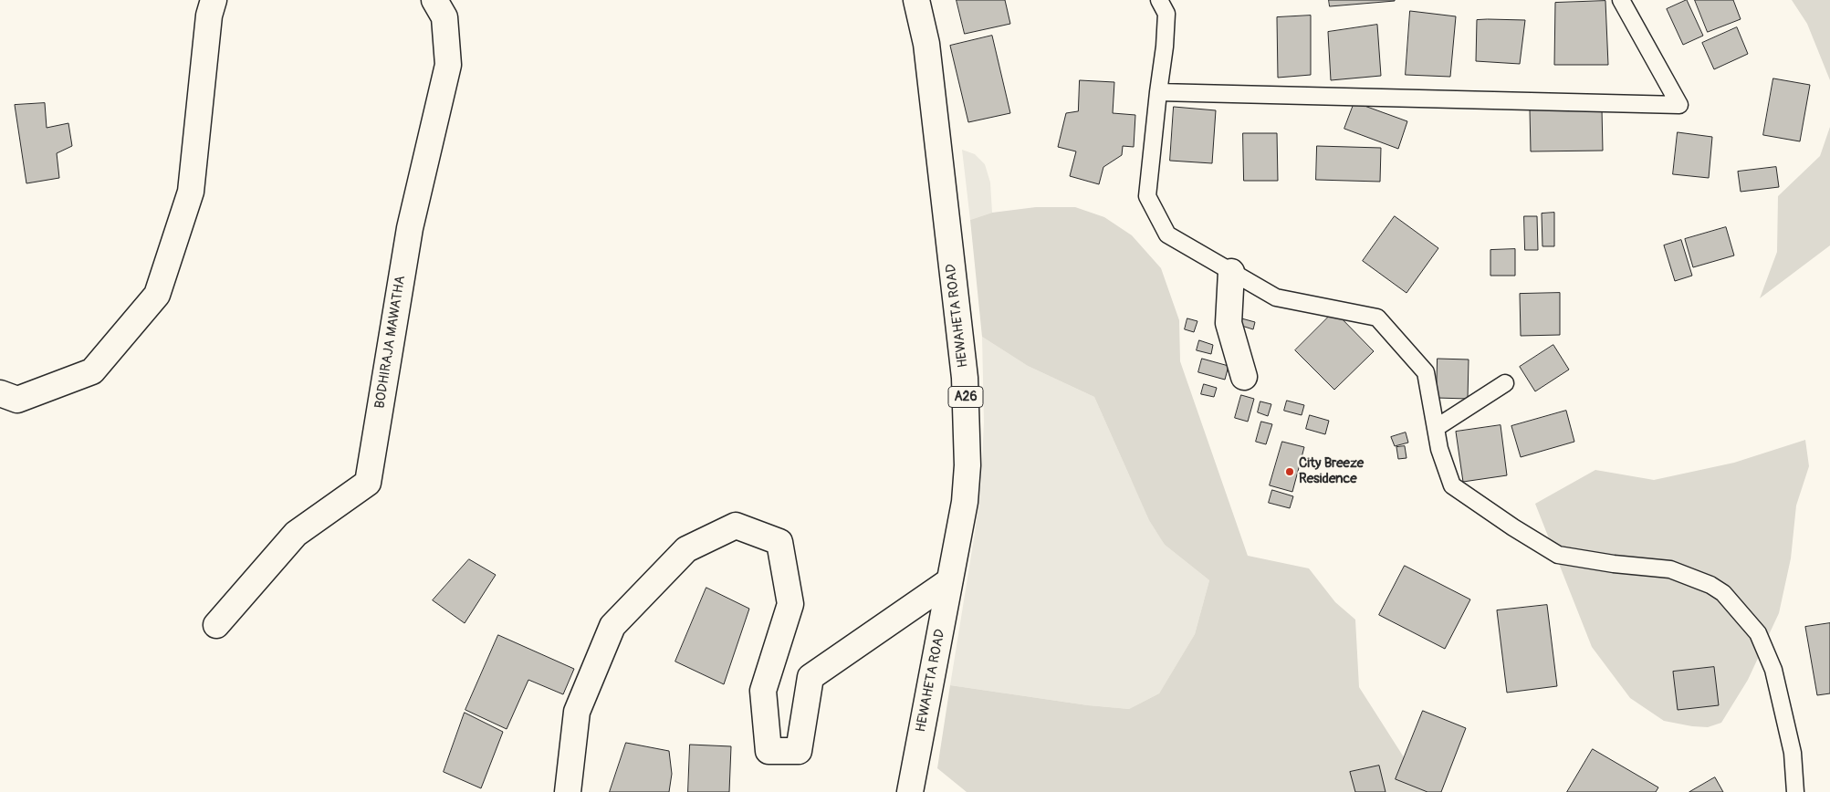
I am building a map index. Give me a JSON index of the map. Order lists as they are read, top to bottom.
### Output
{
  "streets": {
    "main road": ["HEWAHETA ROAD", "BODHIRAJA MAWATHA", "A26"]
  },
  "places": ["City Breeze Residence"]
}
